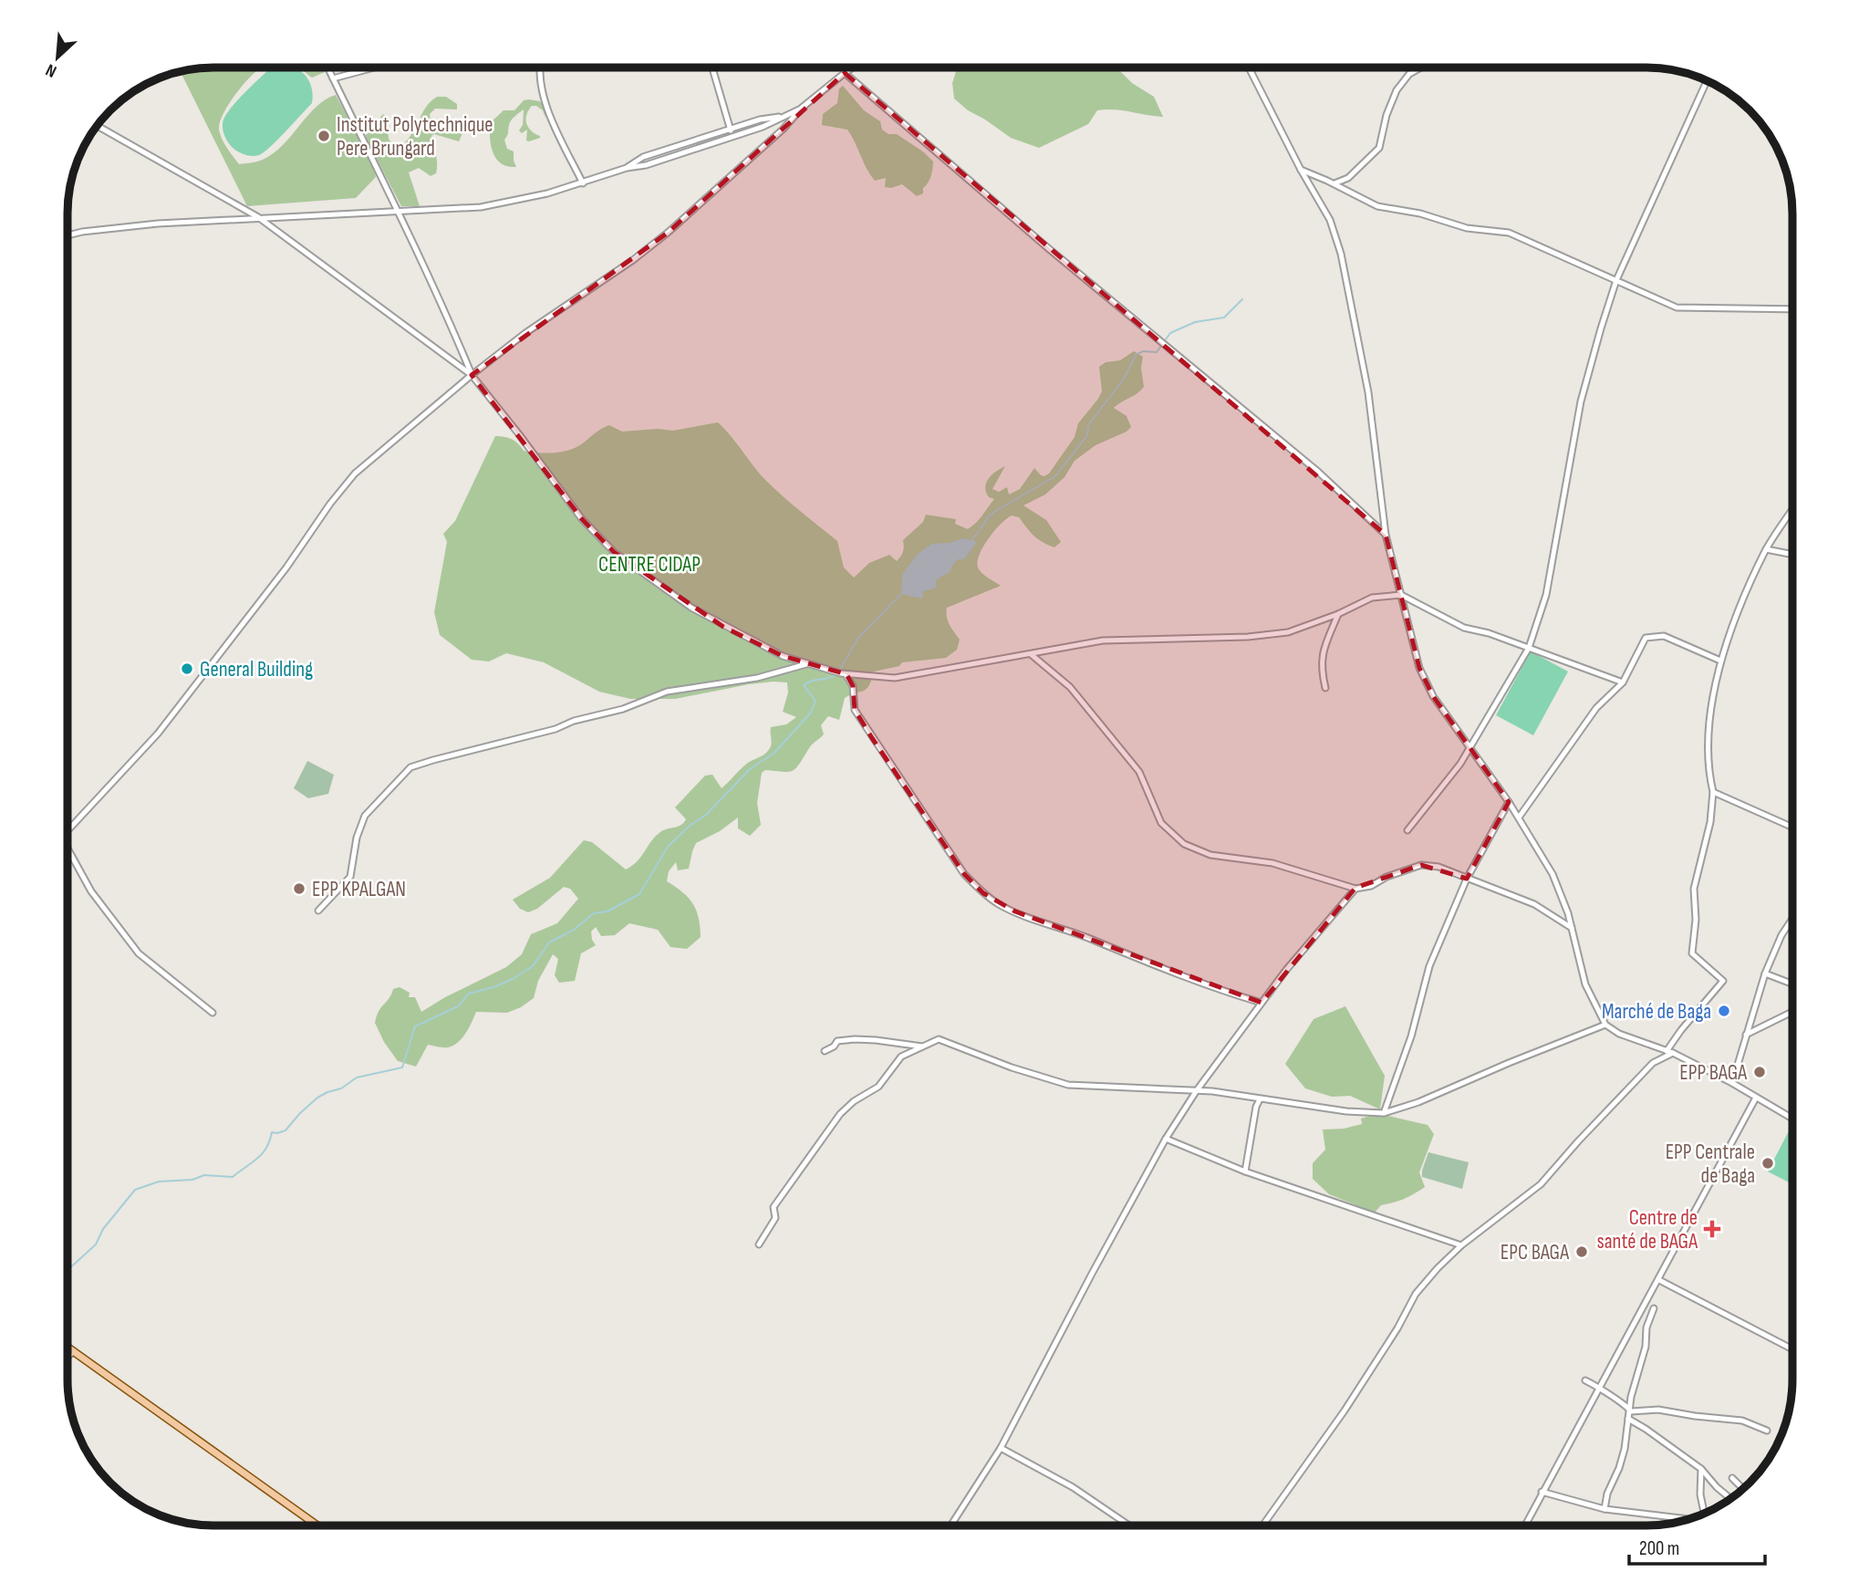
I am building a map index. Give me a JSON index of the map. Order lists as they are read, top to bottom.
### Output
{
  "parks": ["CENTRE CIDAP"],
  "places": {
    "other": [
      "Institut Polytechnique Pere Brungard",
      "General Building",
      "EPP KPALGAN",
      "Marché de Baga",
      "EPP BAGA",
      "EPP Centrale de Baga",
      "EPC BAGA"
    ],
    "health": ["Centre de santé de BAGA"]
  },
  "scale_bar": "200 m",
  "north": "bottom left"
}
